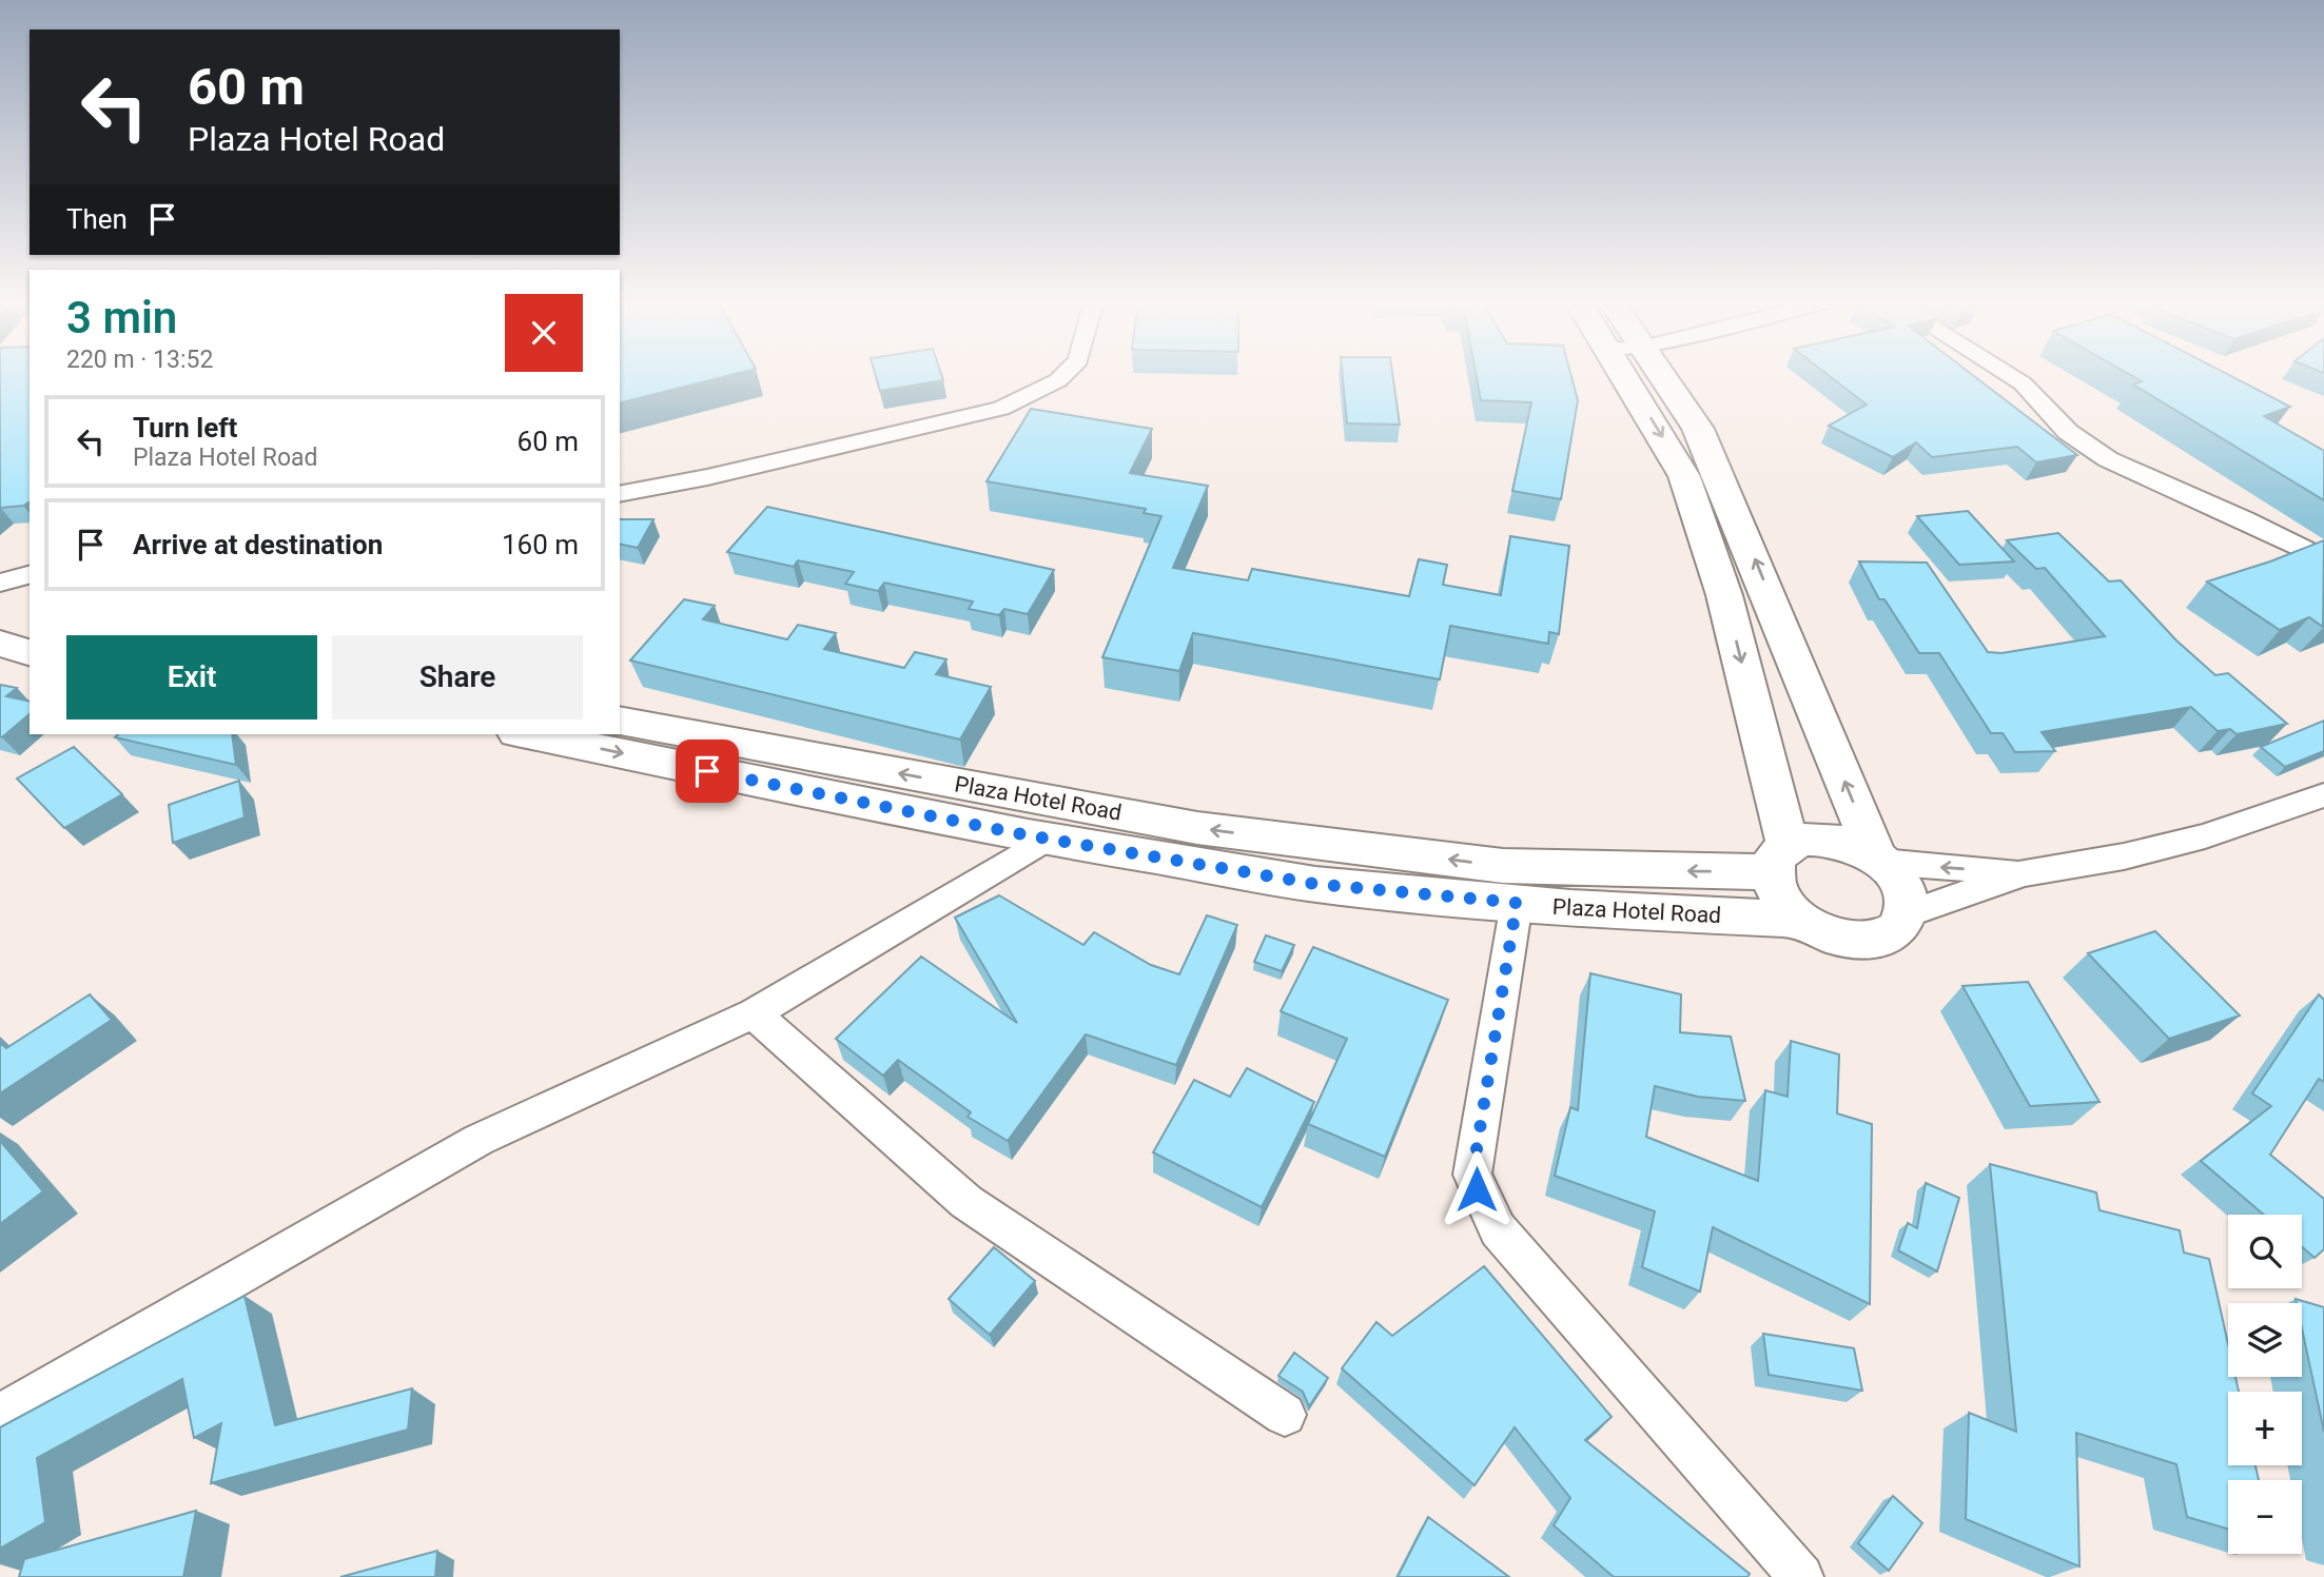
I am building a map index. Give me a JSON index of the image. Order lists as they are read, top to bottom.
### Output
{
  "streets": {
    "main road": ["Plaza Hotel Road"]
  },
  "page": {
    "turn": ["60 m", "Plaza Hotel Road"],
    "then": "Then",
    "heading": ["3 min", "220 m · 13:52"],
    "list": [
      {
        "name": "Turn left",
        "note": "Plaza Hotel Road",
        "value": "60 m"
      },
      {
        "name": "Arrive at destination",
        "value": "160 m"
      }
    ],
    "buttons": ["Exit", "Share"],
    "map_buttons": ["+", "−"]
  }
}
